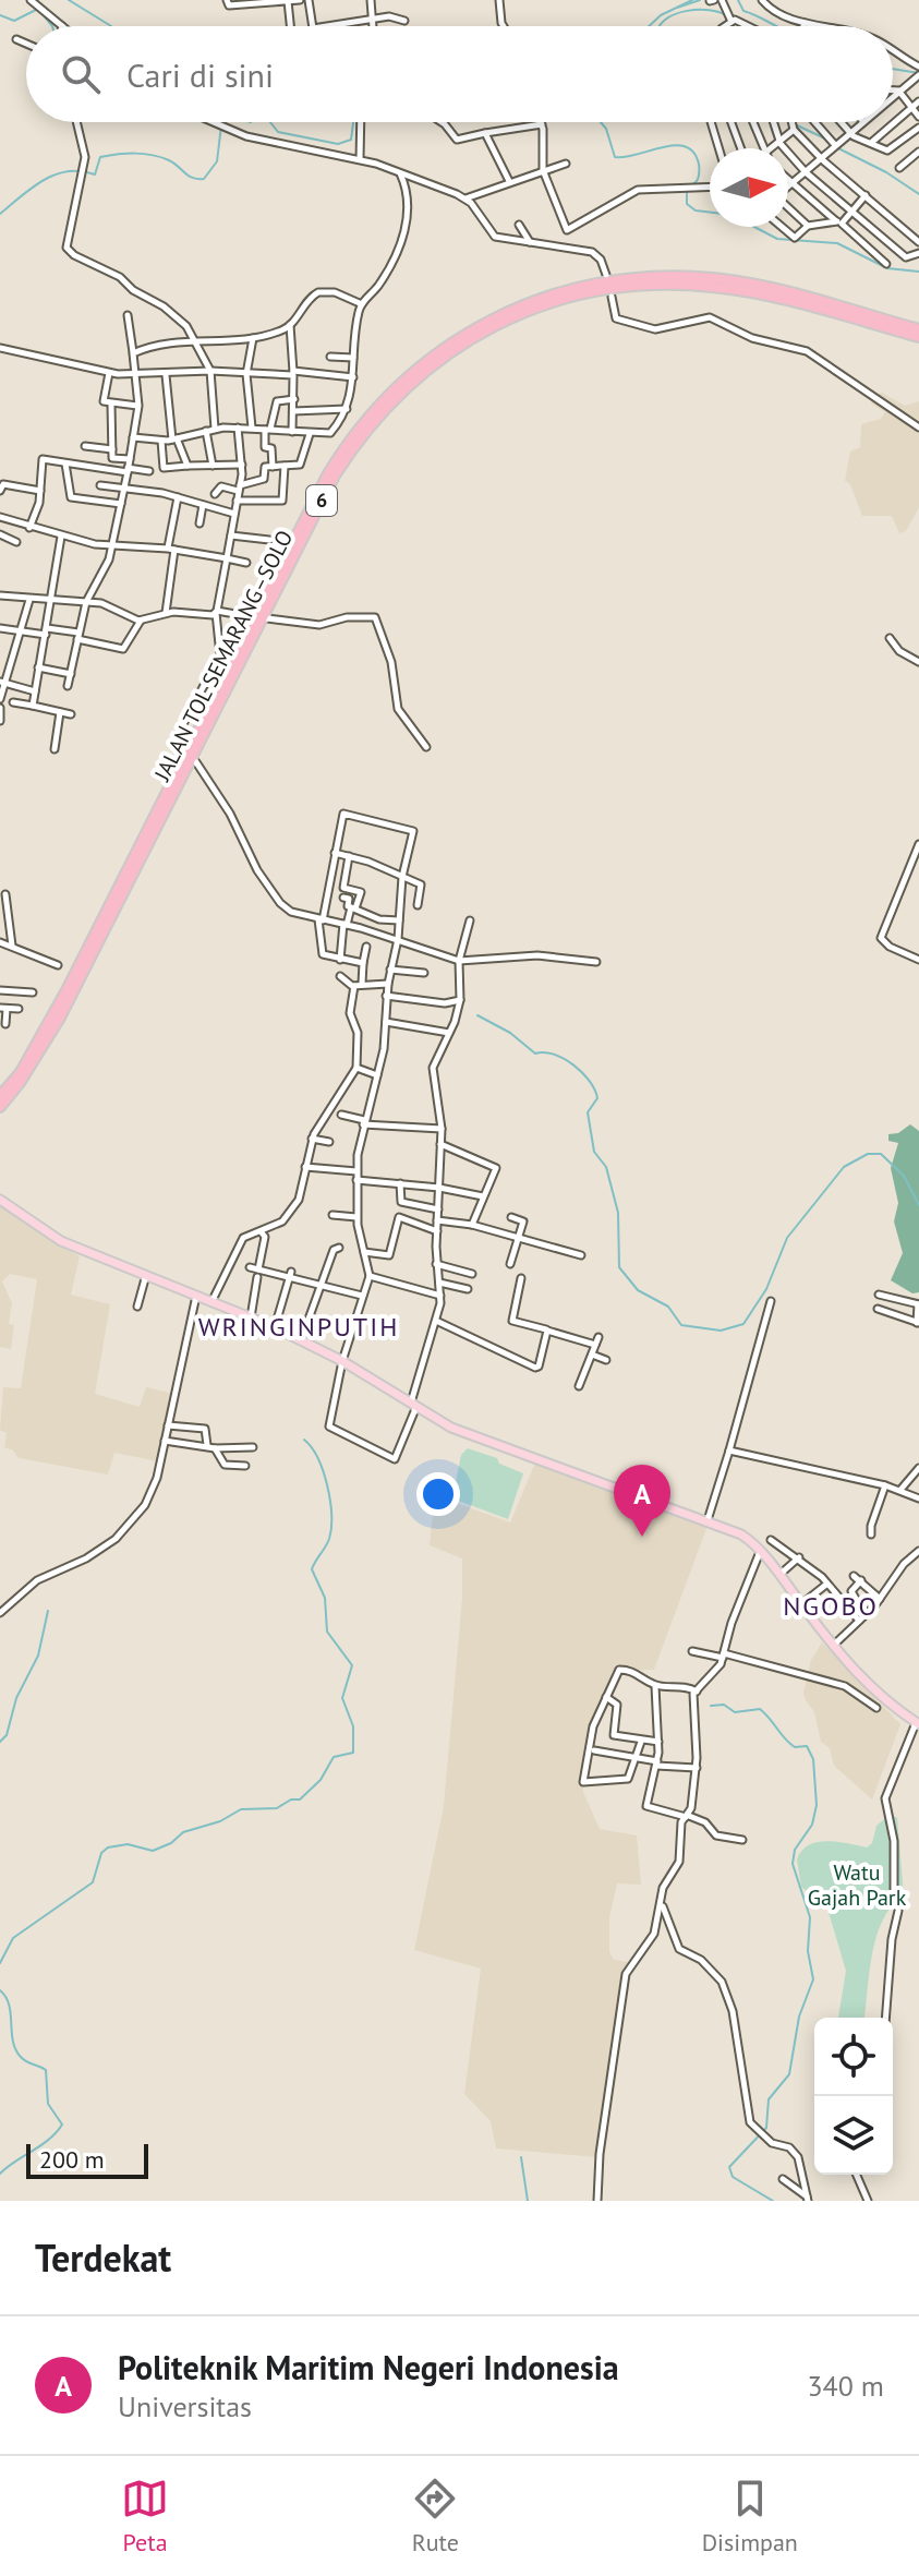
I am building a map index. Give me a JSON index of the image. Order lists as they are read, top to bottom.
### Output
{
  "streets": {
    "highway": ["6", "JALAN TOL SEMARANG–SOLO"]
  },
  "districts": ["WRINGINPUTIH", "NGOBO"],
  "parks": ["Watu Gajah Park"],
  "scale_bar": "200 m",
  "north": "right",
  "page": {
    "search": "Cari di sini",
    "pins": "A",
    "scale": "200 m",
    "heading": "Terdekat",
    "list": [
      {
        "mark": "A",
        "name": "Politeknik Maritim Negeri Indonesia",
        "note": "Universitas",
        "value": "340 m"
      }
    ],
    "nav": ["Peta", "Rute", "Disimpan"]
  }
}
